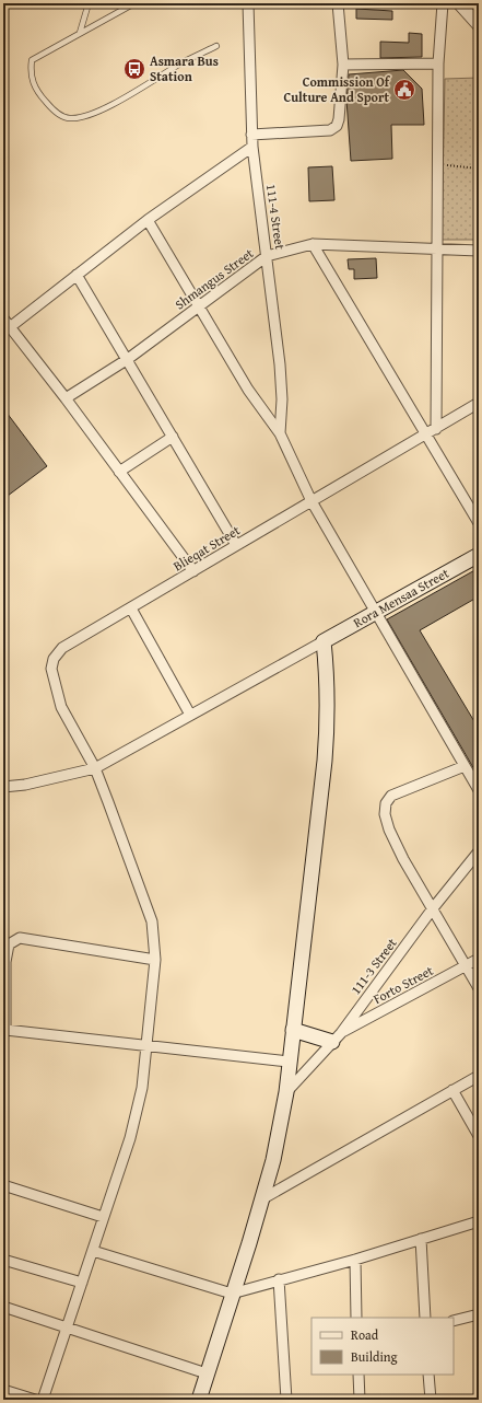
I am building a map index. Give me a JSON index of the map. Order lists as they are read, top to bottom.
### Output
{
  "streets": {
    "main road": ["Rora Mensaa Street"],
    "street": [
      "111-4 Street",
      "Shmangus Street",
      "Blieqat Street",
      "111-3 Street",
      "Forto Street"
    ]
  },
  "crossings": [
    ["111-4 Street", "Shmangus Street"],
    ["111-3 Street", "Forto Street"]
  ],
  "places": {
    "bus stop": ["Asmara Bus Station"],
    "public building": ["Commission Of Culture And Sport"]
  },
  "legend": ["Road", "Building"]
}
